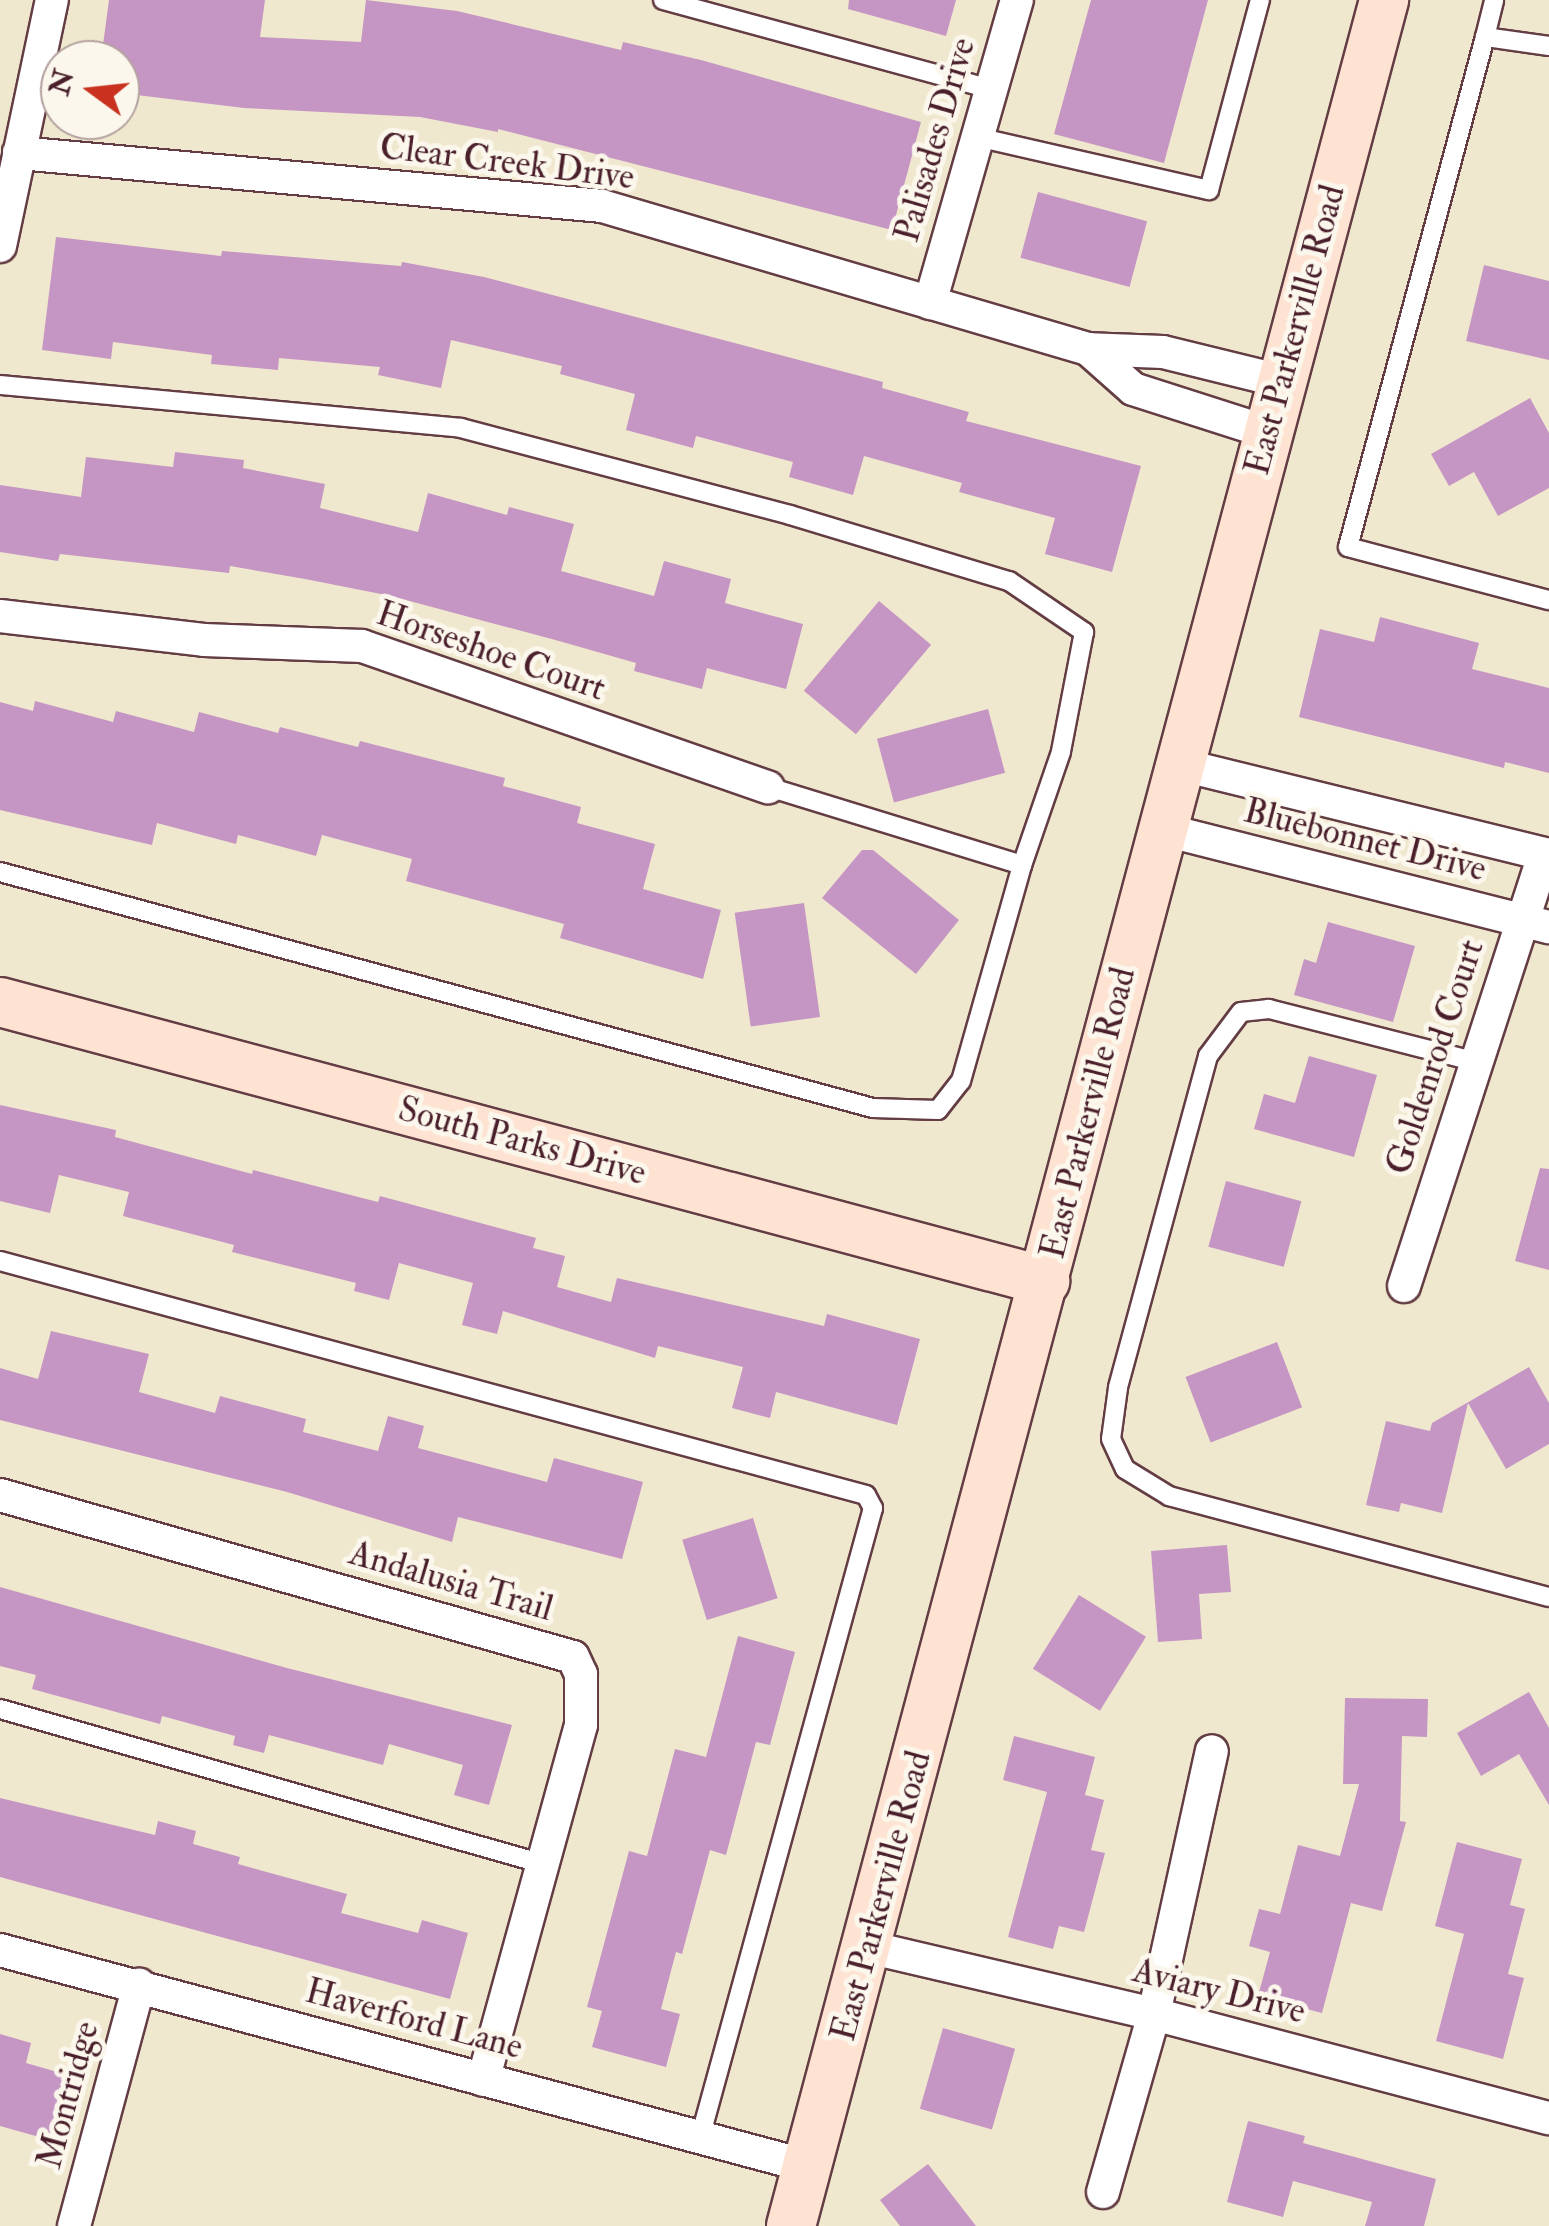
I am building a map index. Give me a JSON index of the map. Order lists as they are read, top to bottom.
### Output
{
  "streets": {
    "main road": ["East Parkerville Road", "South Parks Drive"],
    "street": [
      "Palisades Drive",
      "Clear Creek Drive",
      "Horseshoe Court",
      "Bluebonnet Drive",
      "Goldenrod Court",
      "Andalusia Trail",
      "Aviary Drive",
      "Haverford Lane",
      "Montridge"
    ]
  },
  "crossings": [
    ["Palisades Drive", "Clear Creek Drive"],
    ["Clear Creek Drive", "East Parkerville Road"],
    ["East Parkerville Road", "Bluebonnet Drive"],
    ["East Parkerville Road", "South Parks Drive"],
    ["East Parkerville Road", "Aviary Drive"],
    ["East Parkerville Road", "Haverford Lane"],
    ["Bluebonnet Drive", "Goldenrod Court"],
    ["Andalusia Trail", "Haverford Lane"],
    ["Haverford Lane", "Montridge"]
  ],
  "north": "left"
}
